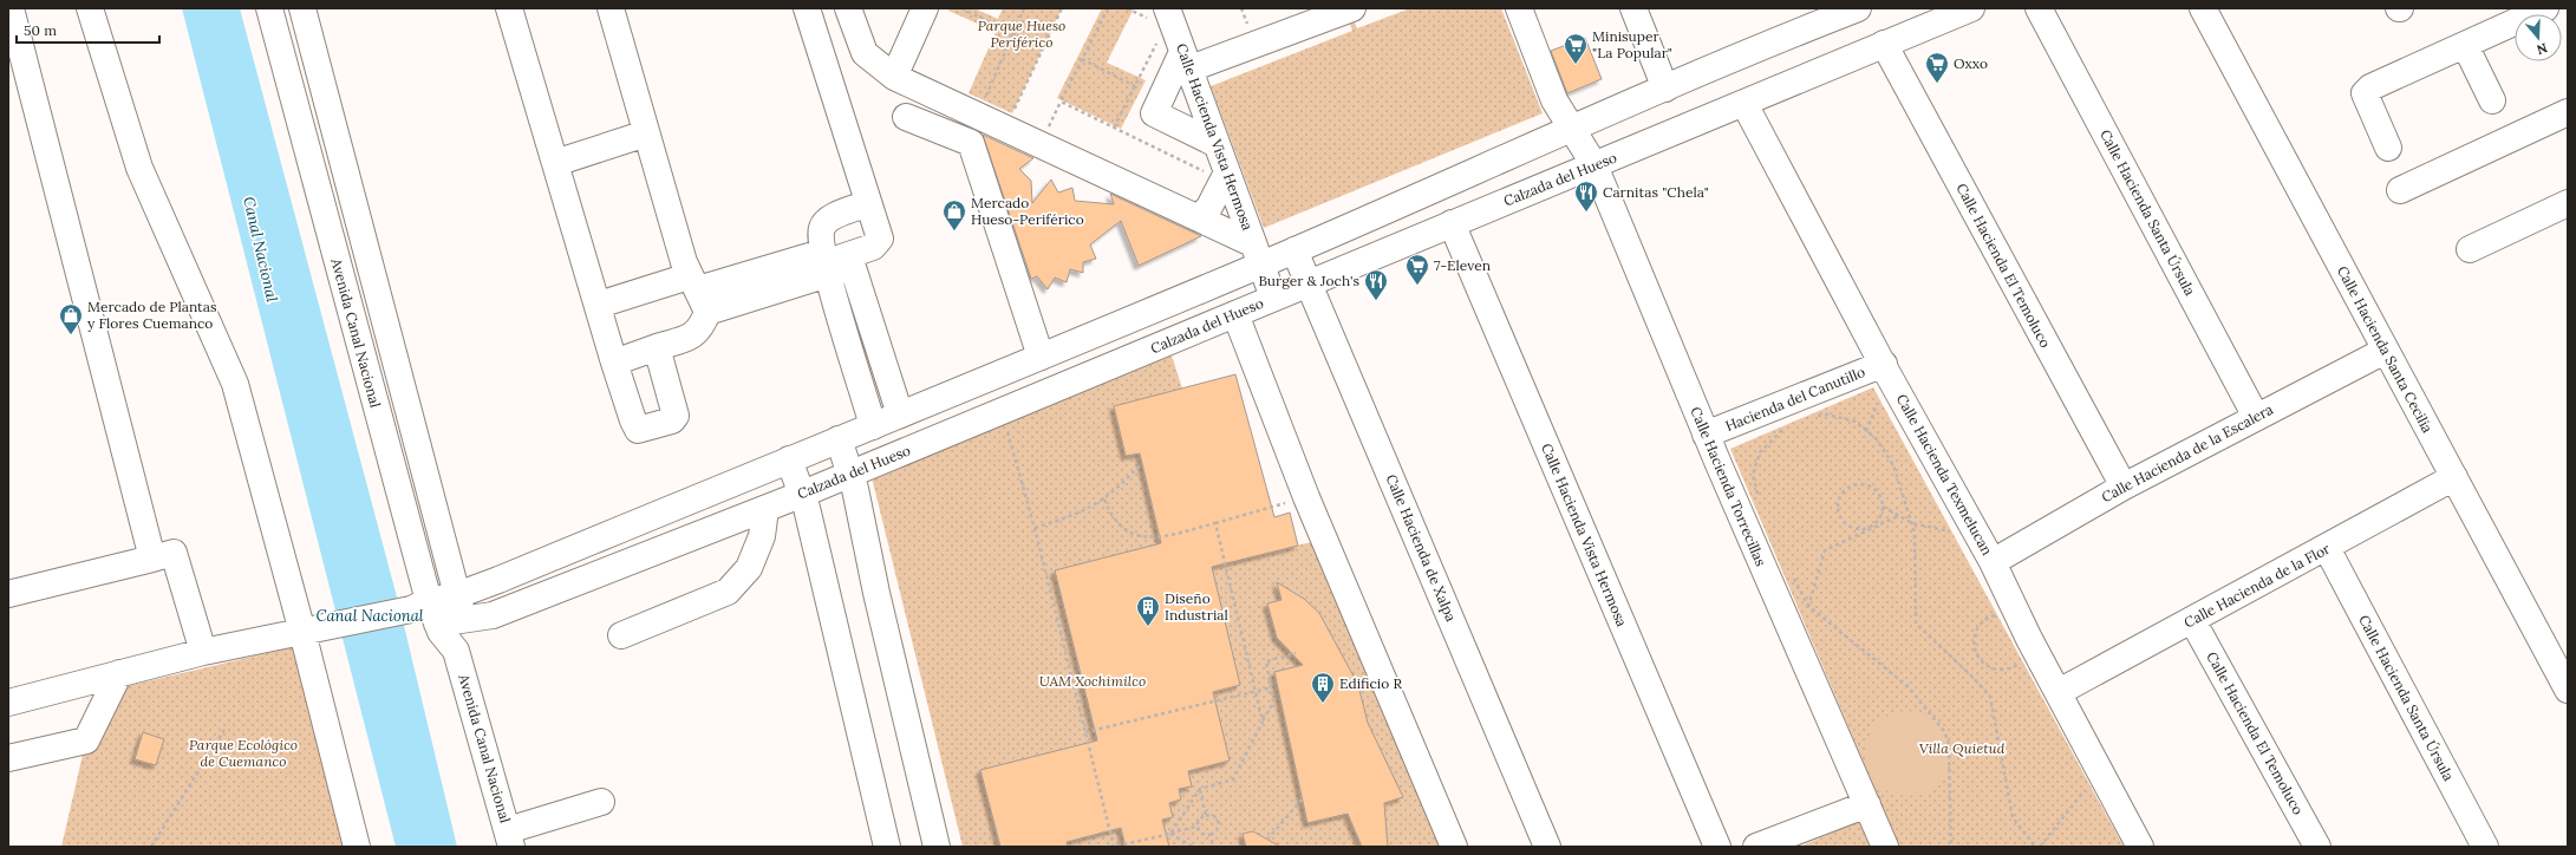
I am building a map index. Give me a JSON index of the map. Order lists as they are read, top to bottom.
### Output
{
  "streets": {
    "street": [
      "Calle Hacienda Vista Hermosa",
      "Calzada del Hueso",
      "Calle Hacienda Santa Úrsula",
      "Calle Hacienda El Temoluco",
      "Avenida Canal Nacional",
      "Calle Hacienda Santa Cecilia",
      "Hacienda del Canutillo",
      "Calle Hacienda de la Escalera",
      "Calle Hacienda Texmelucan",
      "Calle Hacienda Torrecillas",
      "Calle Hacienda de Xalpa",
      "Calle Hacienda de la Flor"
    ]
  },
  "crossings": [
    ["Calle Hacienda Vista Hermosa", "Calzada del Hueso"],
    ["Calzada del Hueso", "Calle Hacienda El Temoluco"],
    ["Calzada del Hueso", "Avenida Canal Nacional"],
    ["Calzada del Hueso", "Calle Hacienda Texmelucan"],
    ["Calzada del Hueso", "Calle Hacienda Torrecillas"],
    ["Calzada del Hueso", "Calle Hacienda de Xalpa"],
    ["Calle Hacienda Santa Úrsula", "Calle Hacienda de la Escalera"],
    ["Calle Hacienda Santa Úrsula", "Calle Hacienda de la Flor"],
    ["Calle Hacienda El Temoluco", "Calle Hacienda de la Escalera"],
    ["Calle Hacienda El Temoluco", "Calle Hacienda de la Flor"],
    ["Calle Hacienda Santa Cecilia", "Calle Hacienda de la Escalera"],
    ["Calle Hacienda Santa Cecilia", "Calle Hacienda de la Flor"],
    ["Hacienda del Canutillo", "Calle Hacienda Texmelucan"],
    ["Hacienda del Canutillo", "Calle Hacienda Torrecillas"],
    ["Calle Hacienda de la Escalera", "Calle Hacienda Texmelucan"],
    ["Calle Hacienda Texmelucan", "Calle Hacienda de la Flor"]
  ],
  "water": ["Canal Nacional"],
  "parks": [
    "Parque Hueso Periférico",
    "UAM Xochimilco",
    "Parque Ecológico de Cuemanco",
    "Villa Quietud"
  ],
  "places": {
    "supermarket": ["Minisuper \"La Popular\"", "Oxxo", "7-Eleven"],
    "restaurant": ["Carnitas \"Chela\"", "Burger & Joch's"],
    "shop": ["Mercado Hueso-Periférico", "Mercado de Plantas y Flores Cuemanco"],
    "building": ["Diseño Industrial", "Edificio R"]
  },
  "scale_bar": "50 m",
  "north": "bottom"
}
